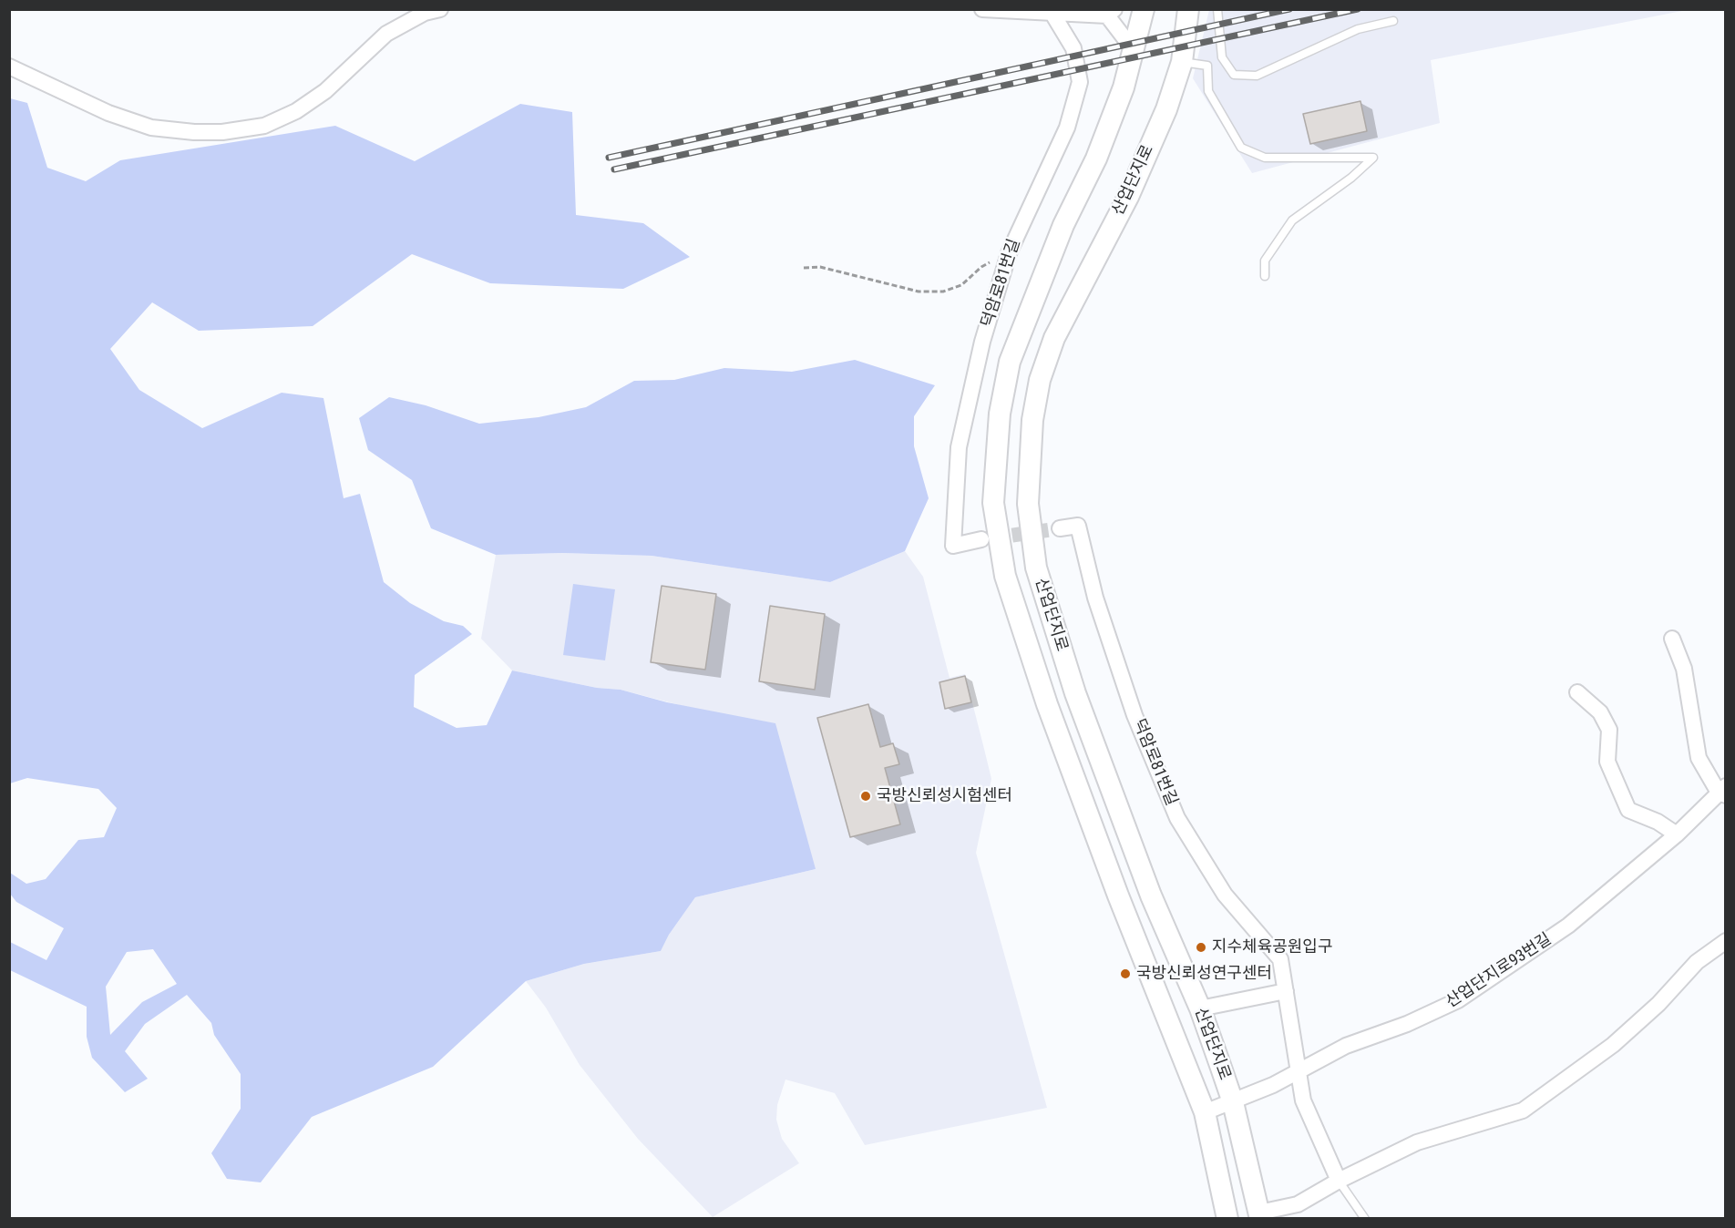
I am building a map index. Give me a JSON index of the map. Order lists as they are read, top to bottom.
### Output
{
  "streets": {
    "main road": ["산업단지로"],
    "street": ["덕암로81번길", "산업단지로93번길"]
  },
  "crossings": [
    ["산업단지로", "산업단지로93번길"]
  ],
  "places": ["국방신뢰성시험센터", "지수체육공원입구", "국방신뢰성연구센터"]
}
